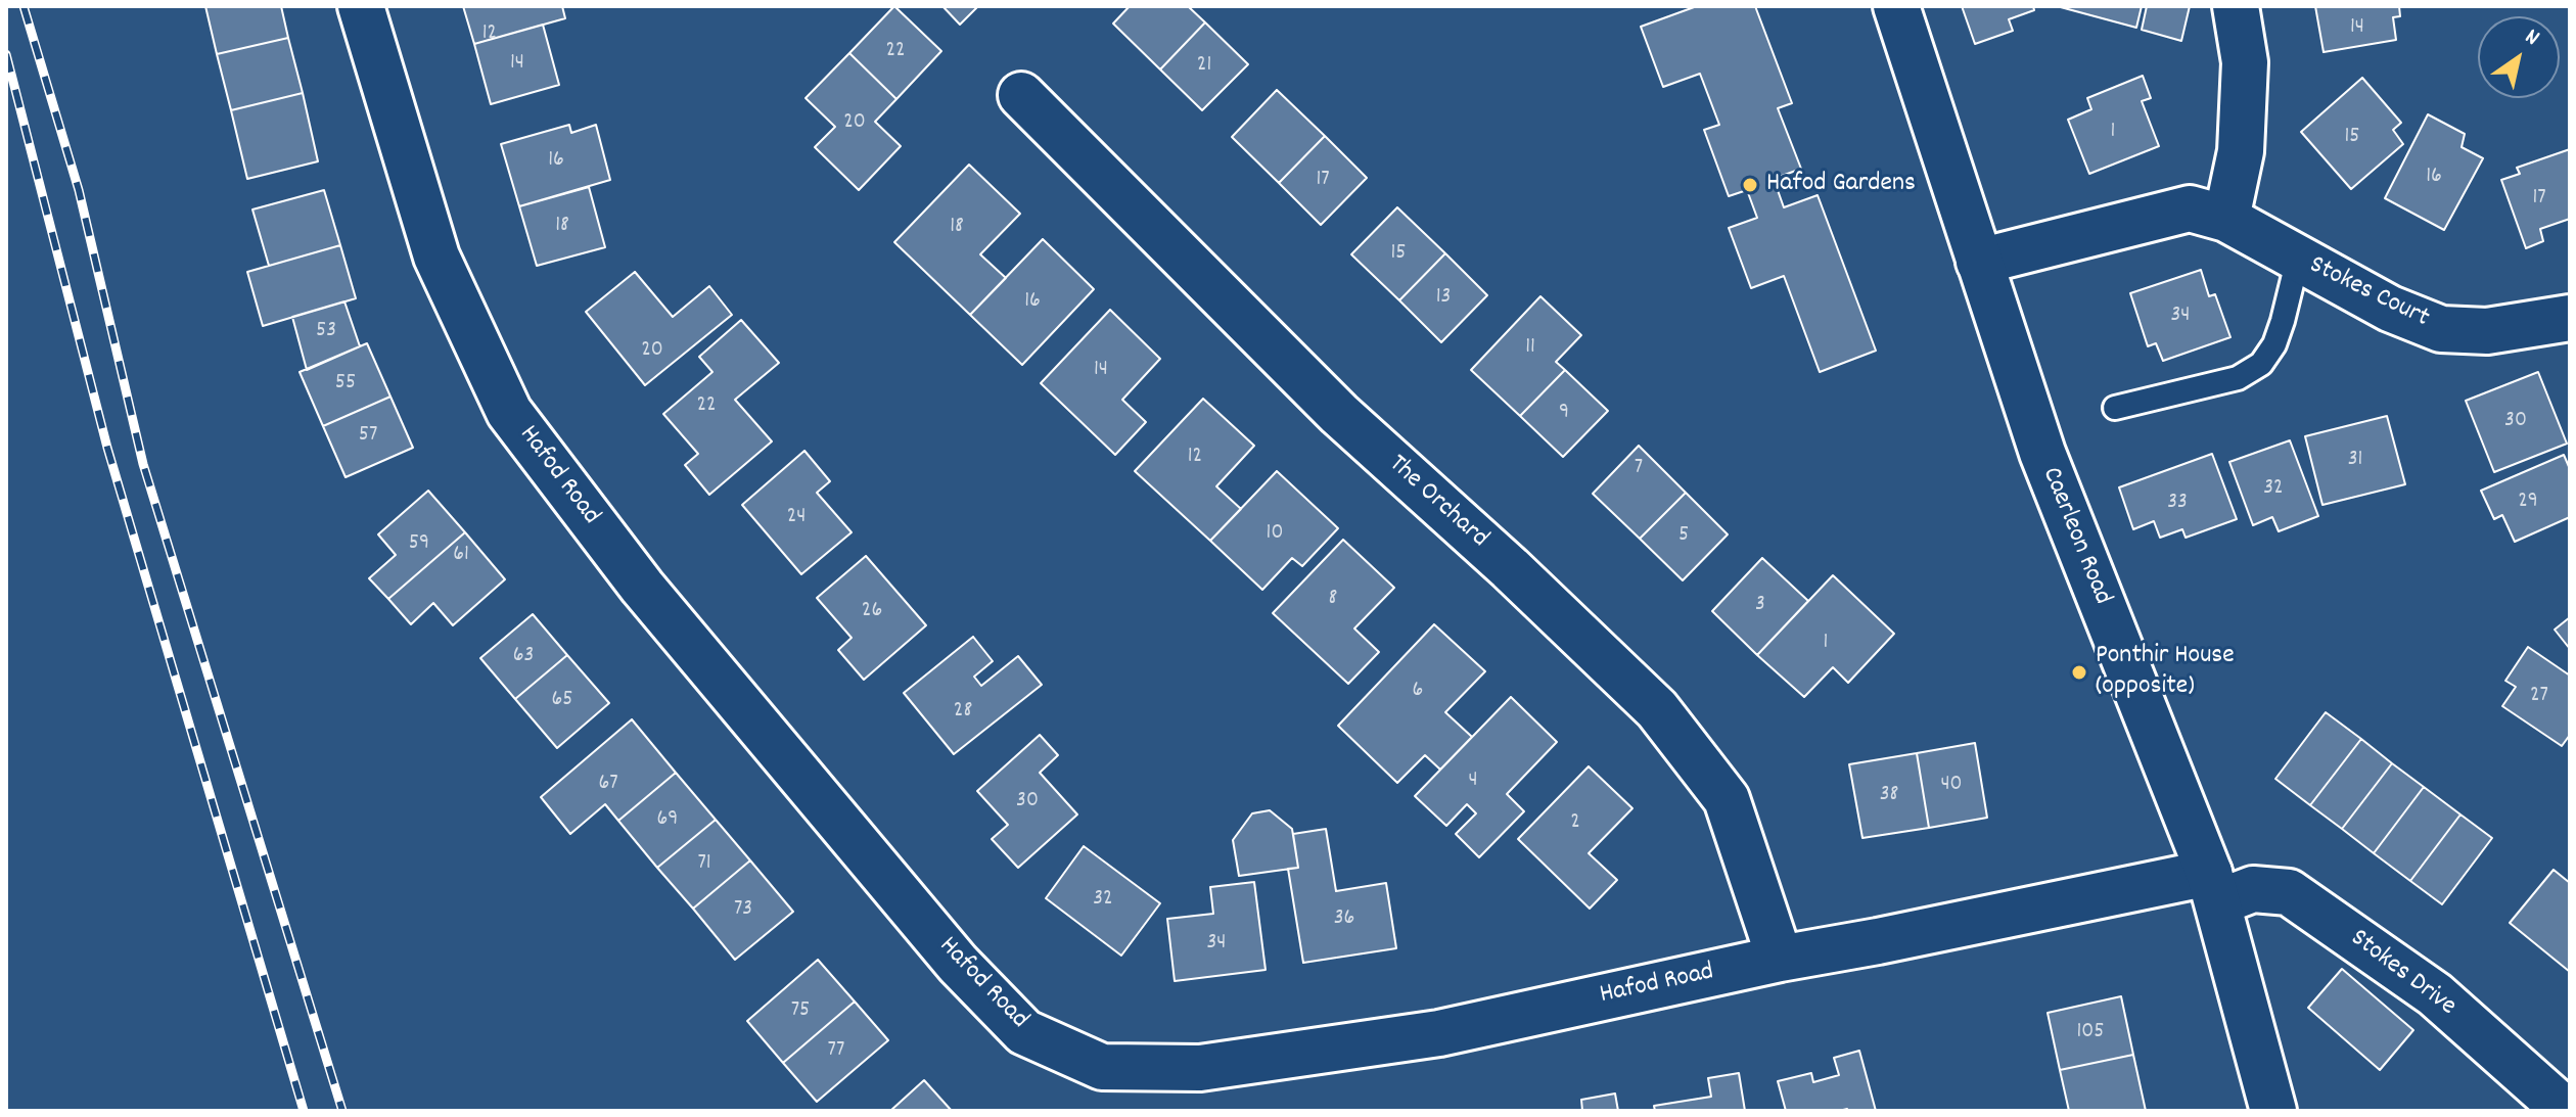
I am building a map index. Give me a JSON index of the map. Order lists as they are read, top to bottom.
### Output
{
  "streets": {
    "street": [
      "Stokes Court",
      "Hafod Road",
      "The Orchard",
      "Caerleon Road",
      "Stokes Drive"
    ]
  },
  "crossings": [
    ["Stokes Court", "Caerleon Road"],
    ["Hafod Road", "The Orchard"],
    ["Hafod Road", "Caerleon Road"],
    ["Hafod Road", "Stokes Drive"],
    ["Caerleon Road", "Stokes Drive"]
  ],
  "places": ["Hafod Gardens", "Ponthir House (opposite)"],
  "house_numbers": [
    "14",
    "12",
    "22",
    "14",
    "21",
    "20",
    "1",
    "15",
    "16",
    "16",
    "17",
    "17",
    "18",
    "18",
    "15",
    "13",
    "16",
    "34",
    "53",
    "11",
    "20",
    "14",
    "55",
    "22",
    "9",
    "30",
    "57",
    "12",
    "31",
    "7",
    "32",
    "29",
    "33",
    "24",
    "10",
    "5",
    "59",
    "61",
    "8",
    "3",
    "26",
    "1",
    "63",
    "6",
    "27",
    "65",
    "28",
    "4",
    "67",
    "40",
    "38",
    "30",
    "69",
    "2",
    "71",
    "32",
    "73",
    "36",
    "34",
    "75",
    "105",
    "77"
  ],
  "north": "top right"
}
